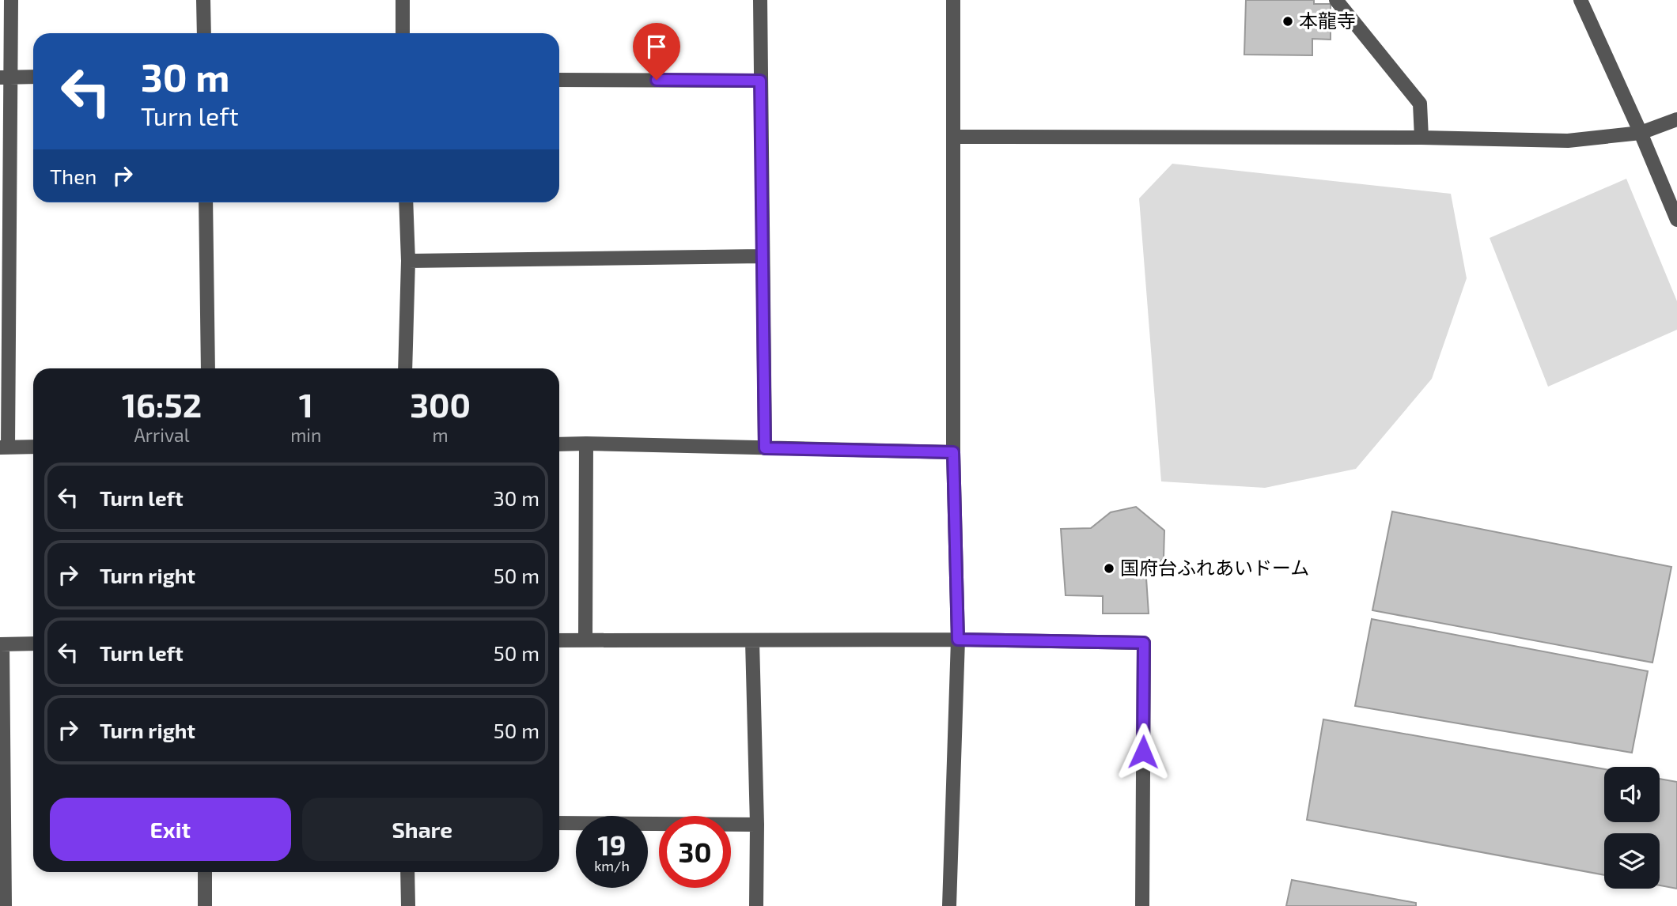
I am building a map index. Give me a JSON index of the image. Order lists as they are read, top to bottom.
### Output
{
  "places": ["本龍寺", "国府台ふれあいドーム"],
  "page": {
    "turn": ["30 m", "Turn left"],
    "then": "Then",
    "eta": [
      "16:52",
      "Arrival",
      "1",
      "min",
      "300",
      "m"
    ],
    "list": [
      {
        "name": "Turn left",
        "value": "30 m"
      },
      {
        "name": "Turn right",
        "value": "50 m"
      },
      {
        "name": "Turn left",
        "value": "50 m"
      },
      {
        "name": "Turn right",
        "value": "50 m"
      }
    ],
    "buttons": ["Exit", "Share"],
    "speed": "19 km/h",
    "limit": "30"
  }
}
